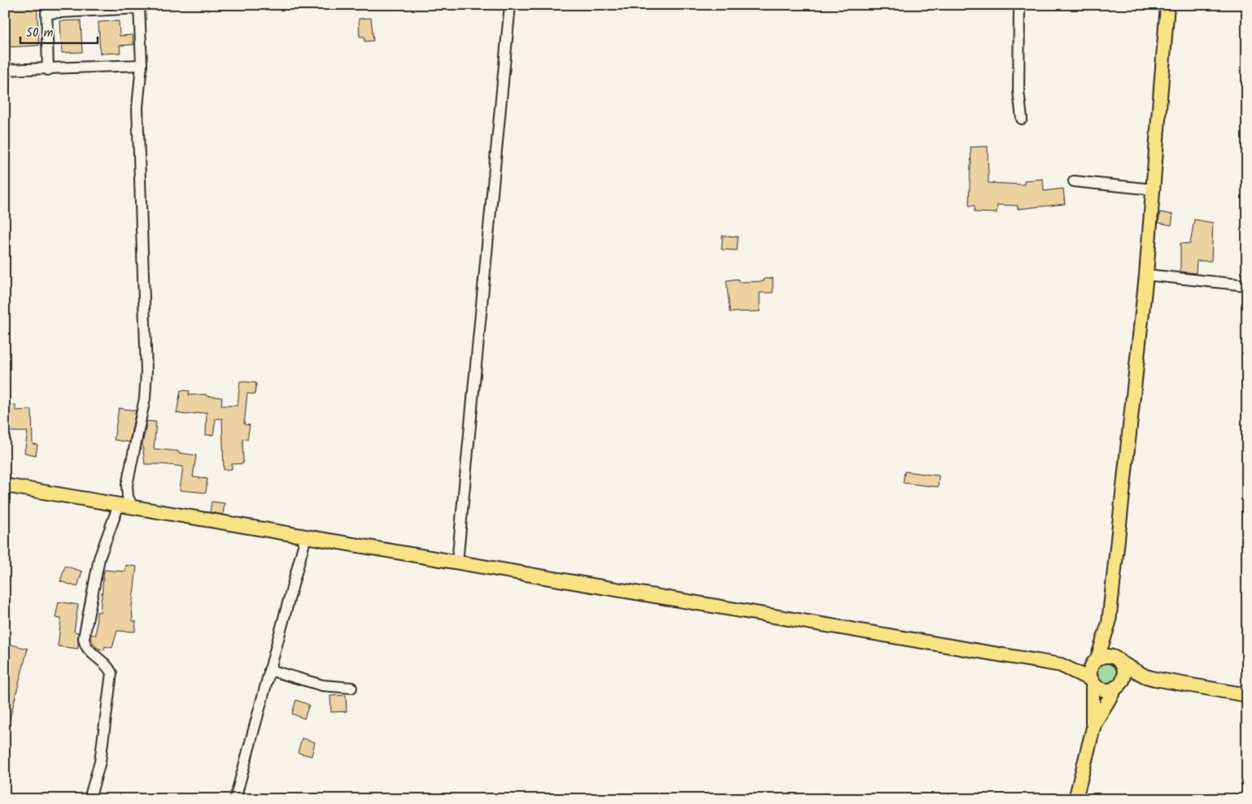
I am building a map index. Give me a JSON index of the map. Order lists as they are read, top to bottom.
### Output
{
  "scale_bar": "50 m"
}
